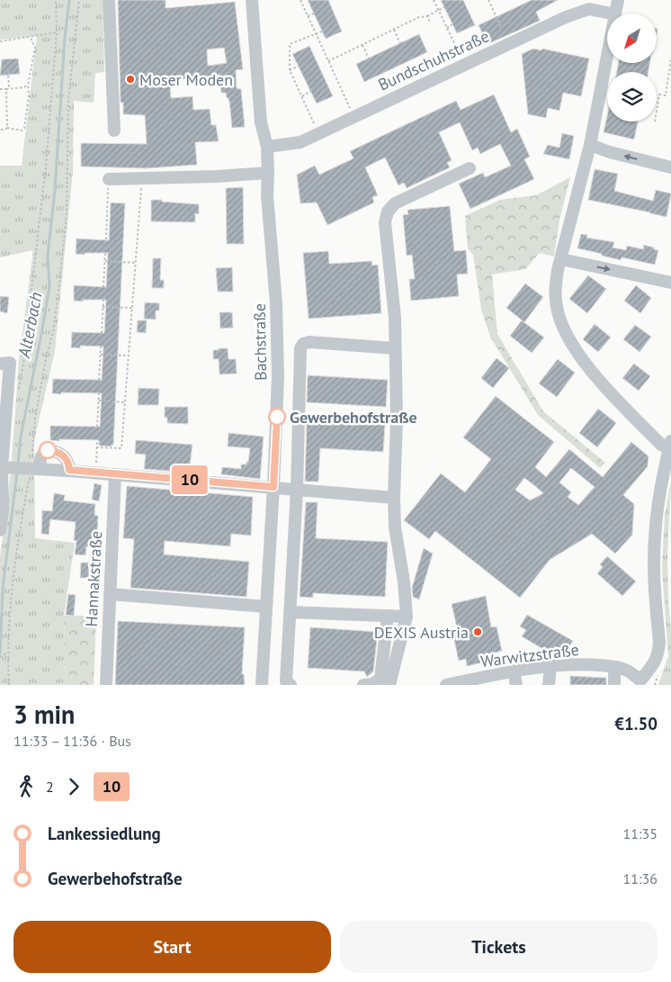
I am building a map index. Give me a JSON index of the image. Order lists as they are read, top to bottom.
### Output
{
  "streets": {
    "street": [
      "Bundschuhstraße",
      "Bachstraße",
      "Hannakstraße",
      "Warwitzstraße"
    ]
  },
  "crossings": [
    ["Bundschuhstraße", "Bachstraße"]
  ],
  "water": ["Alterbach"],
  "places": ["Moser Moden", "Gewerbehofstraße", "DEXIS Austria"],
  "lines": ["bus line 10"],
  "north": "bottom left",
  "page": {
    "on_map": "10",
    "heading": ["3 min", "11:33 – 11:36 · Bus", "€1.50"],
    "legs": ["2", "10"],
    "list": [
      {
        "name": "Lankessiedlung",
        "value": "11:35"
      },
      {
        "name": "Gewerbehofstraße",
        "value": "11:36"
      }
    ],
    "buttons": ["Start", "Tickets"]
  }
}
